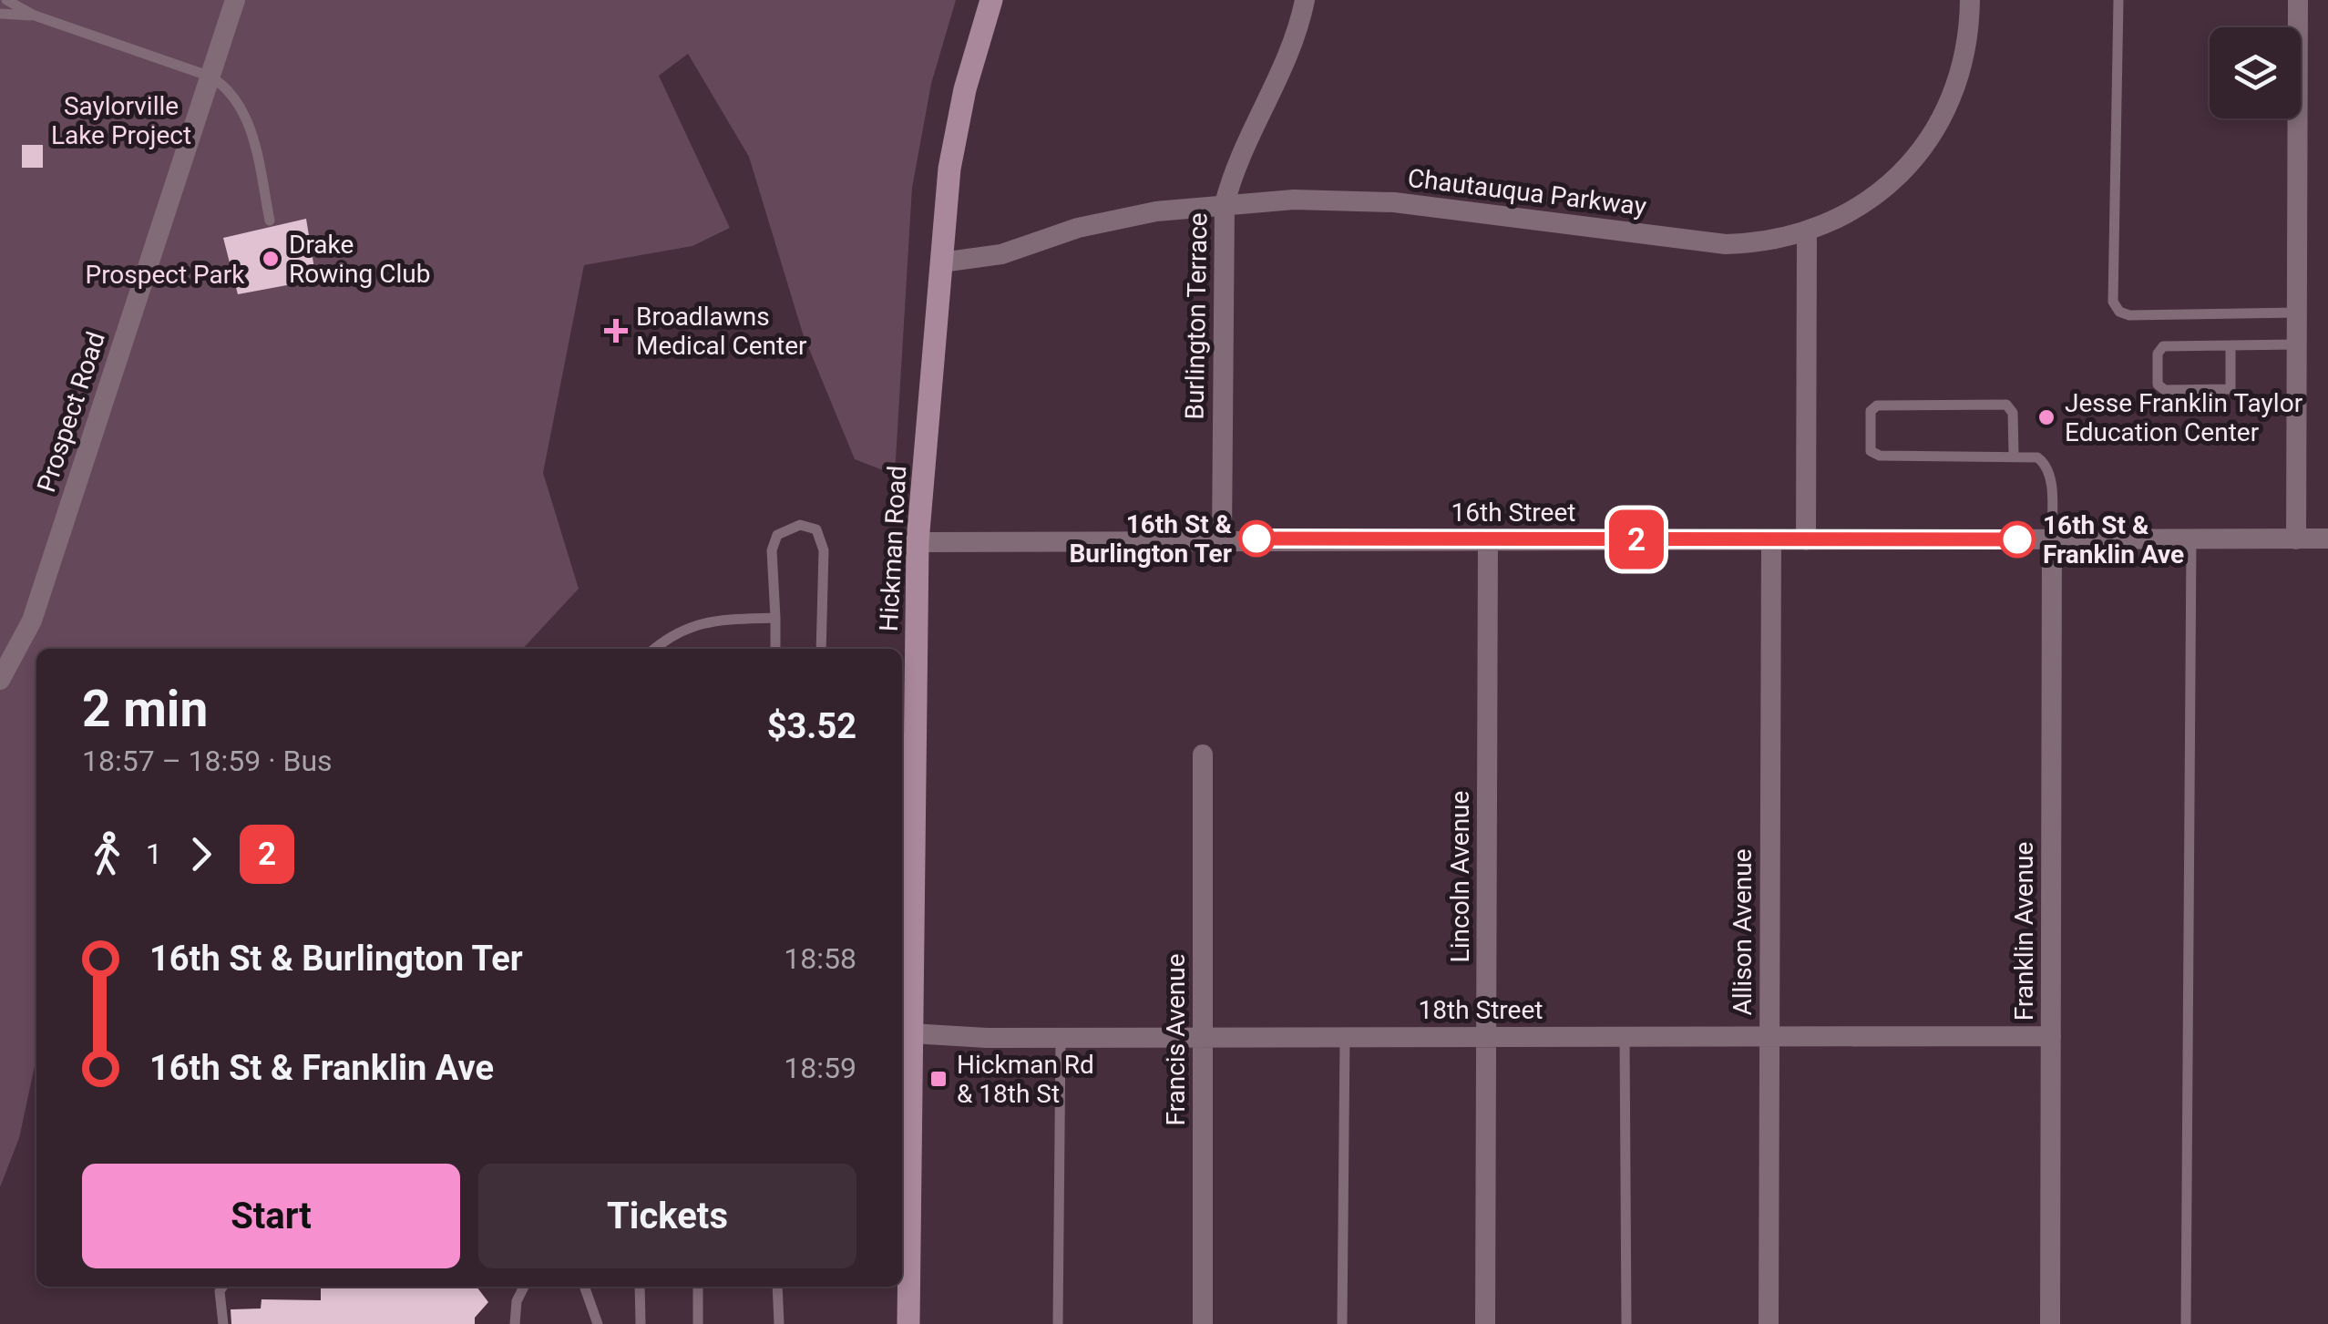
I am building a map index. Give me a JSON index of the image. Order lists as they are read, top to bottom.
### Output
{
  "streets": {
    "main road": ["Hickman Road"],
    "street": [
      "Chautauqua Parkway",
      "Burlington Terrace",
      "Prospect Road",
      "16th Street",
      "Lincoln Avenue",
      "Franklin Avenue",
      "Allison Avenue",
      "18th Street",
      "Francis Avenue"
    ]
  },
  "crossings": [
    ["Chautauqua Parkway", "Burlington Terrace"],
    ["Chautauqua Parkway", "Hickman Road"],
    ["Burlington Terrace", "16th Street"],
    ["16th Street", "Hickman Road"],
    ["16th Street", "Lincoln Avenue"],
    ["16th Street", "Franklin Avenue"],
    ["16th Street", "Allison Avenue"],
    ["Hickman Road", "18th Street"],
    ["Lincoln Avenue", "18th Street"],
    ["Franklin Avenue", "18th Street"],
    ["Allison Avenue", "18th Street"],
    ["18th Street", "Francis Avenue"]
  ],
  "parks": ["Saylorville Lake Project", "Prospect Park"],
  "places": {
    "other": [
      "Drake Rowing Club",
      "Jesse Franklin Taylor Education Center",
      "16th St & Burlington Ter",
      "16th St & Franklin Ave"
    ],
    "health": ["Broadlawns Medical Center"],
    "transit": ["Hickman Rd & 18th St"]
  },
  "lines": ["bus line 2"],
  "page": {
    "on_map": "2",
    "heading": ["2 min", "18:57 – 18:59 · Bus", "$3.52"],
    "legs": ["1", "2"],
    "list": [
      {
        "name": "16th St & Burlington Ter",
        "value": "18:58"
      },
      {
        "name": "16th St & Franklin Ave",
        "value": "18:59"
      }
    ],
    "buttons": ["Start", "Tickets"]
  }
}
